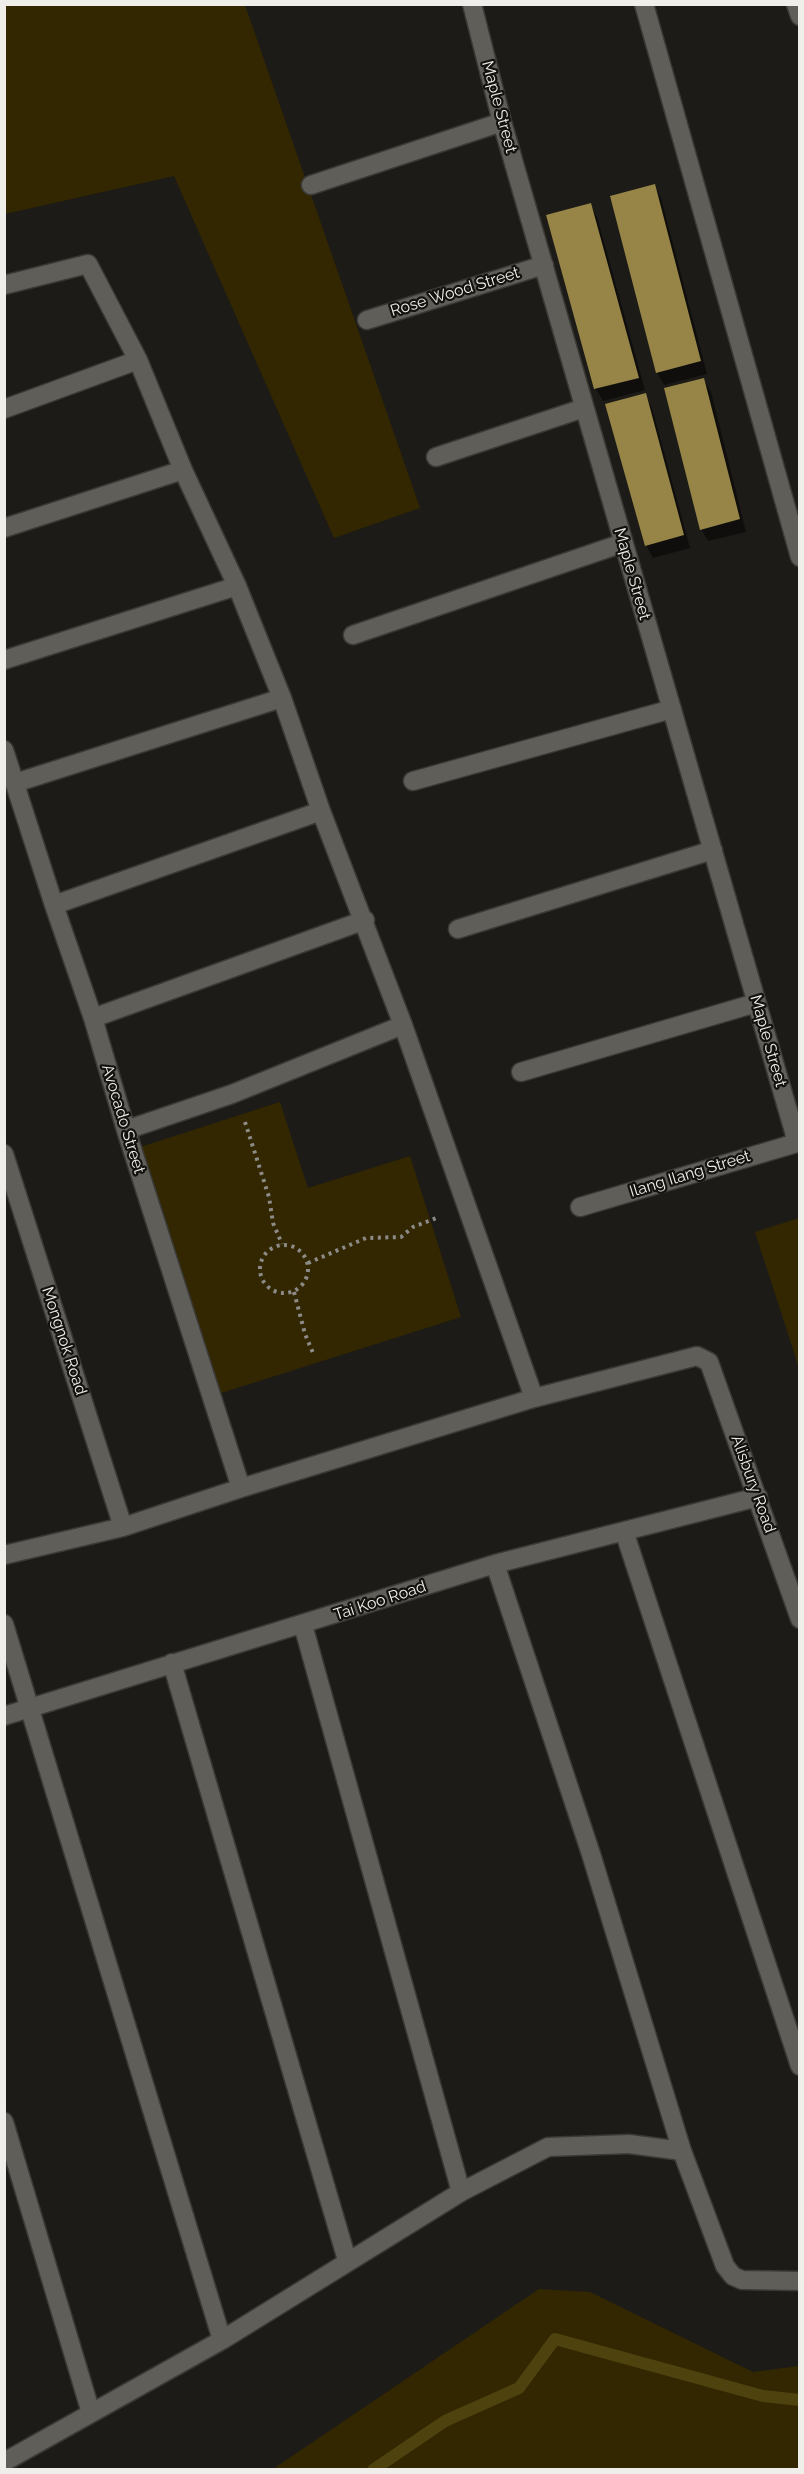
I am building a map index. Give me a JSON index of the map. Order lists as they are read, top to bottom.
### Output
{
  "streets": {
    "street": [
      "Maple Street",
      "Rose Wood Street",
      "Avocado Street",
      "Ilang Ilang Street",
      "Mongnok Road",
      "Alisbury Road",
      "Tai Koo Road"
    ]
  },
  "crossings": [
    ["Maple Street", "Rose Wood Street"],
    ["Maple Street", "Ilang Ilang Street"],
    ["Alisbury Road", "Tai Koo Road"]
  ]
}
